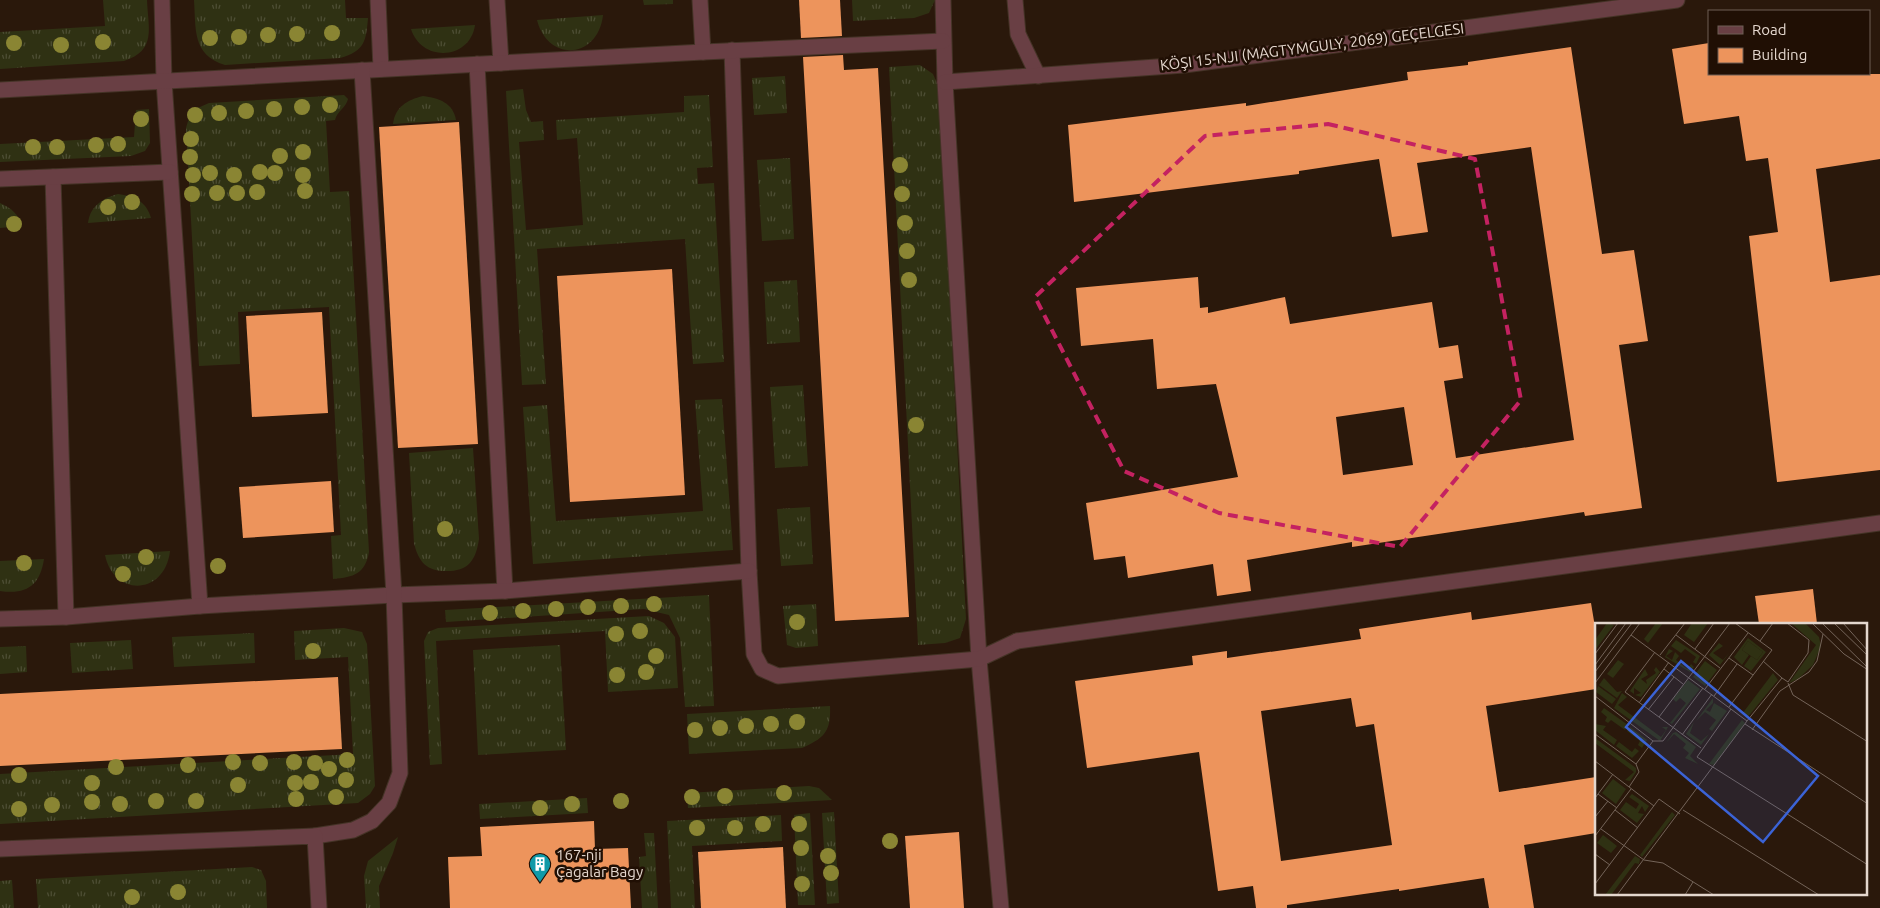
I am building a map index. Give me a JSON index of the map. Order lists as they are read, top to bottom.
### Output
{
  "streets": {
    "street": ["KÖŞI 15-NJI (MAGTYMGULY, 2069) GEÇELGESI"]
  },
  "places": {
    "building": ["167-nji Çagalar Bagy"]
  },
  "legend": ["Road", "Building"]
}
